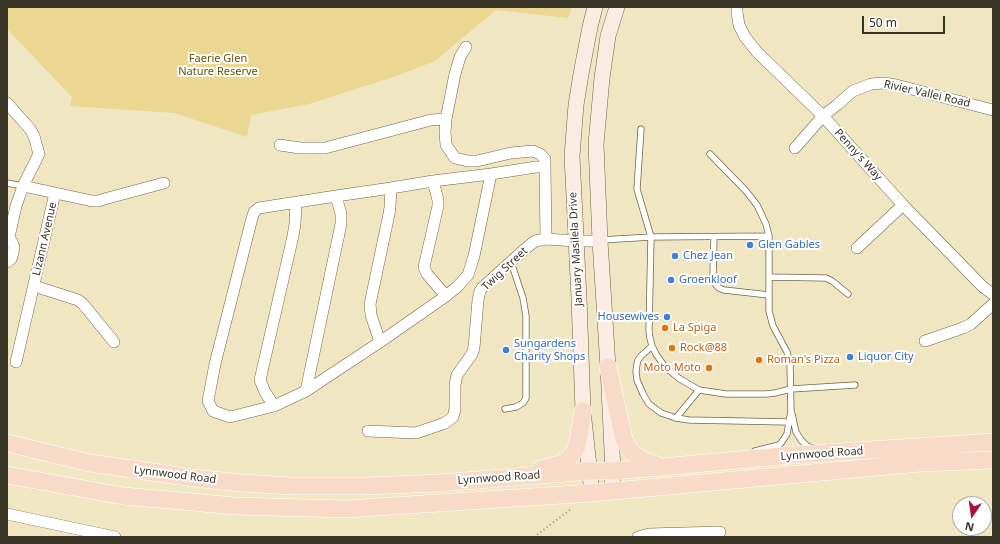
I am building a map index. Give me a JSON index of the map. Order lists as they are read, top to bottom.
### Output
{
  "streets": {
    "main road": ["January Masilela Drive", "Lynnwood Road"],
    "street": [
      "Rivier Vallei Road",
      "Penny's Way",
      "Lizann Avenue",
      "Twig Street"
    ]
  },
  "crossings": [
    ["Rivier Vallei Road", "Penny's Way"],
    ["January Masilela Drive", "Twig Street"],
    ["January Masilela Drive", "Lynnwood Road"]
  ],
  "parks": ["Faerie Glen Nature Reserve"],
  "places": [
    "Glen Gables",
    "Chez Jean",
    "Groenkloof",
    "Housewives",
    "La Spiga",
    "Rock@88",
    "Sungardens Charity Shops",
    "Liquor City",
    "Roman's Pizza",
    "Moto Moto"
  ],
  "scale_bar": "50 m",
  "north": "bottom"
}
